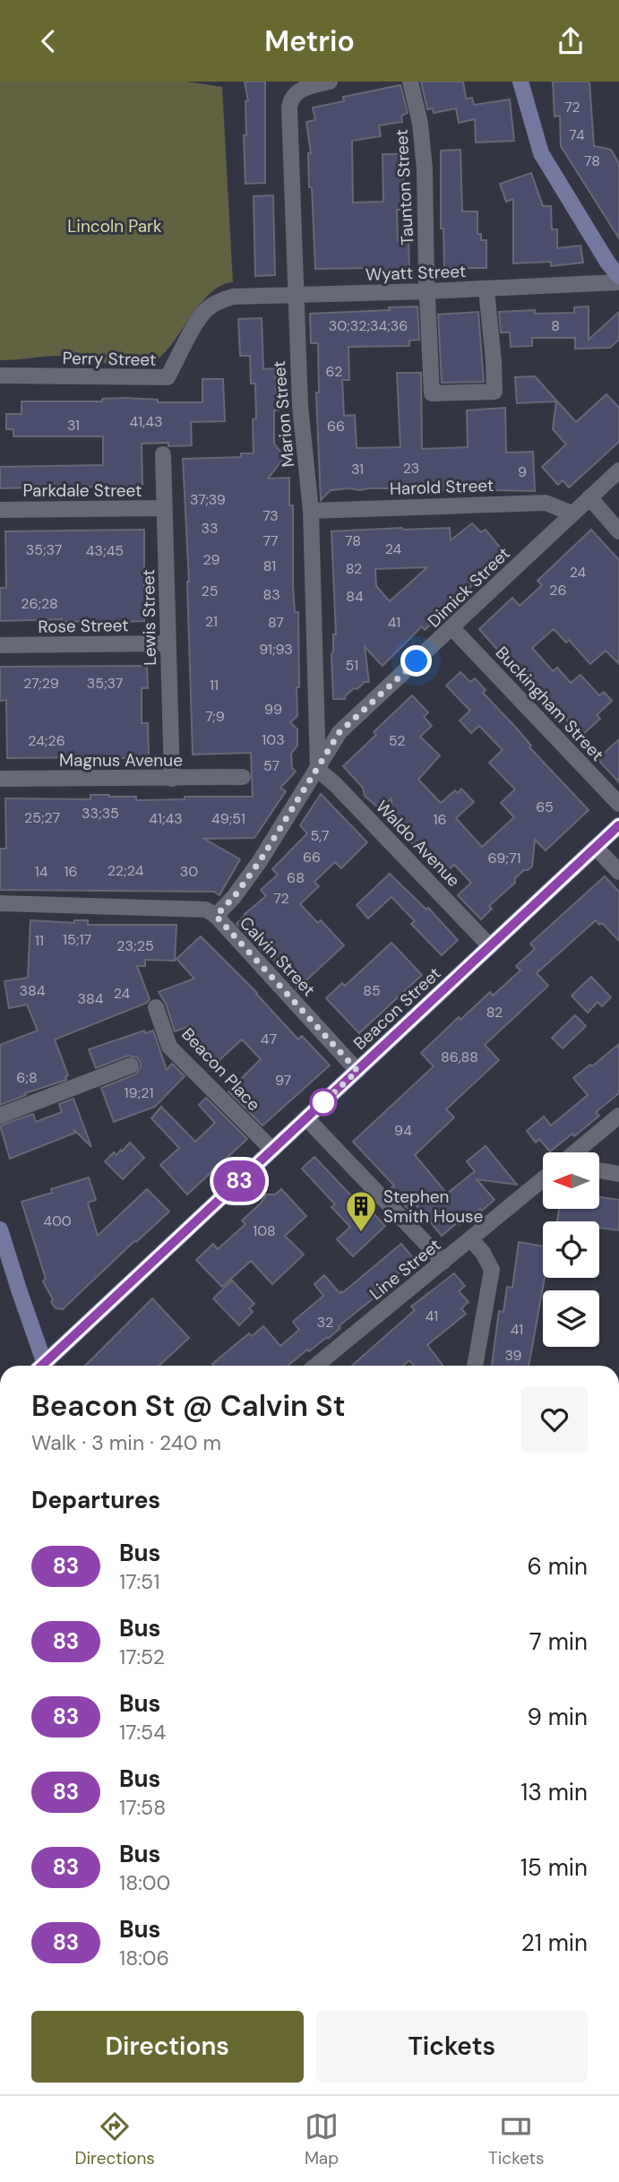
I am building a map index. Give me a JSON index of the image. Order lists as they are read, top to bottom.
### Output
{
  "streets": {
    "main road": ["Beacon Street"],
    "street": [
      "Taunton Street",
      "Wyatt Street",
      "Perry Street",
      "Marion Street",
      "Harold Street",
      "Parkdale Street",
      "Dimick Street",
      "Lewis Street",
      "Rose Street",
      "Buckingham Street",
      "Magnus Avenue",
      "Waldo Avenue",
      "Calvin Street",
      "Beacon Place",
      "Line Street"
    ]
  },
  "crossings": [
    ["Taunton Street", "Wyatt Street"],
    ["Wyatt Street", "Perry Street"],
    ["Wyatt Street", "Marion Street"],
    ["Marion Street", "Harold Street"],
    ["Marion Street", "Dimick Street"],
    ["Marion Street", "Waldo Avenue"],
    ["Harold Street", "Dimick Street"],
    ["Parkdale Street", "Lewis Street"],
    ["Dimick Street", "Buckingham Street"],
    ["Dimick Street", "Waldo Avenue"],
    ["Dimick Street", "Calvin Street"],
    ["Lewis Street", "Rose Street"],
    ["Lewis Street", "Magnus Avenue"],
    ["Waldo Avenue", "Beacon Street"],
    ["Calvin Street", "Beacon Street"],
    ["Beacon Street", "Beacon Place"]
  ],
  "parks": ["Lincoln Park"],
  "places": {
    "building": ["Stephen Smith House"]
  },
  "lines": ["bus line 83"],
  "house_numbers": [
    "72",
    "74",
    "78",
    "30;32;34;36",
    "8",
    "62",
    "41,43",
    "31",
    "66",
    "23",
    "31",
    "9",
    "37;39",
    "73",
    "33",
    "77",
    "78",
    "24",
    "35;37",
    "43;45",
    "29",
    "81",
    "82",
    "24",
    "26",
    "25",
    "83",
    "84",
    "26;28",
    "21",
    "87",
    "41",
    "91;93",
    "51",
    "27;29",
    "35;37",
    "11",
    "99",
    "7;9",
    "103",
    "24;26",
    "52",
    "57",
    "65",
    "33;35",
    "25;27",
    "41;43",
    "49;51",
    "16",
    "5,7",
    "66",
    "69;71",
    "22;24",
    "14",
    "16",
    "30",
    "68",
    "72",
    "15;17",
    "11",
    "23;25",
    "384",
    "85",
    "24",
    "384",
    "82",
    "47",
    "86,88",
    "6;8",
    "97",
    "19;21",
    "94",
    "400",
    "108",
    "41",
    "32",
    "41",
    "39"
  ],
  "north": "left",
  "page": {
    "header": "Metrio",
    "on_map": "83",
    "heading": [
      ["Beacon St @ Calvin St", "Walk · 3 min · 240 m"],
      "Departures"
    ],
    "list": [
      {
        "mark": "83",
        "name": "Bus",
        "note": "17:51",
        "value": "6 min"
      },
      {
        "mark": "83",
        "name": "Bus",
        "note": "17:52",
        "value": "7 min"
      },
      {
        "mark": "83",
        "name": "Bus",
        "note": "17:54",
        "value": "9 min"
      },
      {
        "mark": "83",
        "name": "Bus",
        "note": "17:58",
        "value": "13 min"
      },
      {
        "mark": "83",
        "name": "Bus",
        "note": "18:00",
        "value": "15 min"
      },
      {
        "mark": "83",
        "name": "Bus",
        "note": "18:06",
        "value": "21 min"
      }
    ],
    "buttons": ["Directions", "Tickets"],
    "tabs": ["Directions", "Map", "Tickets"]
  }
}
